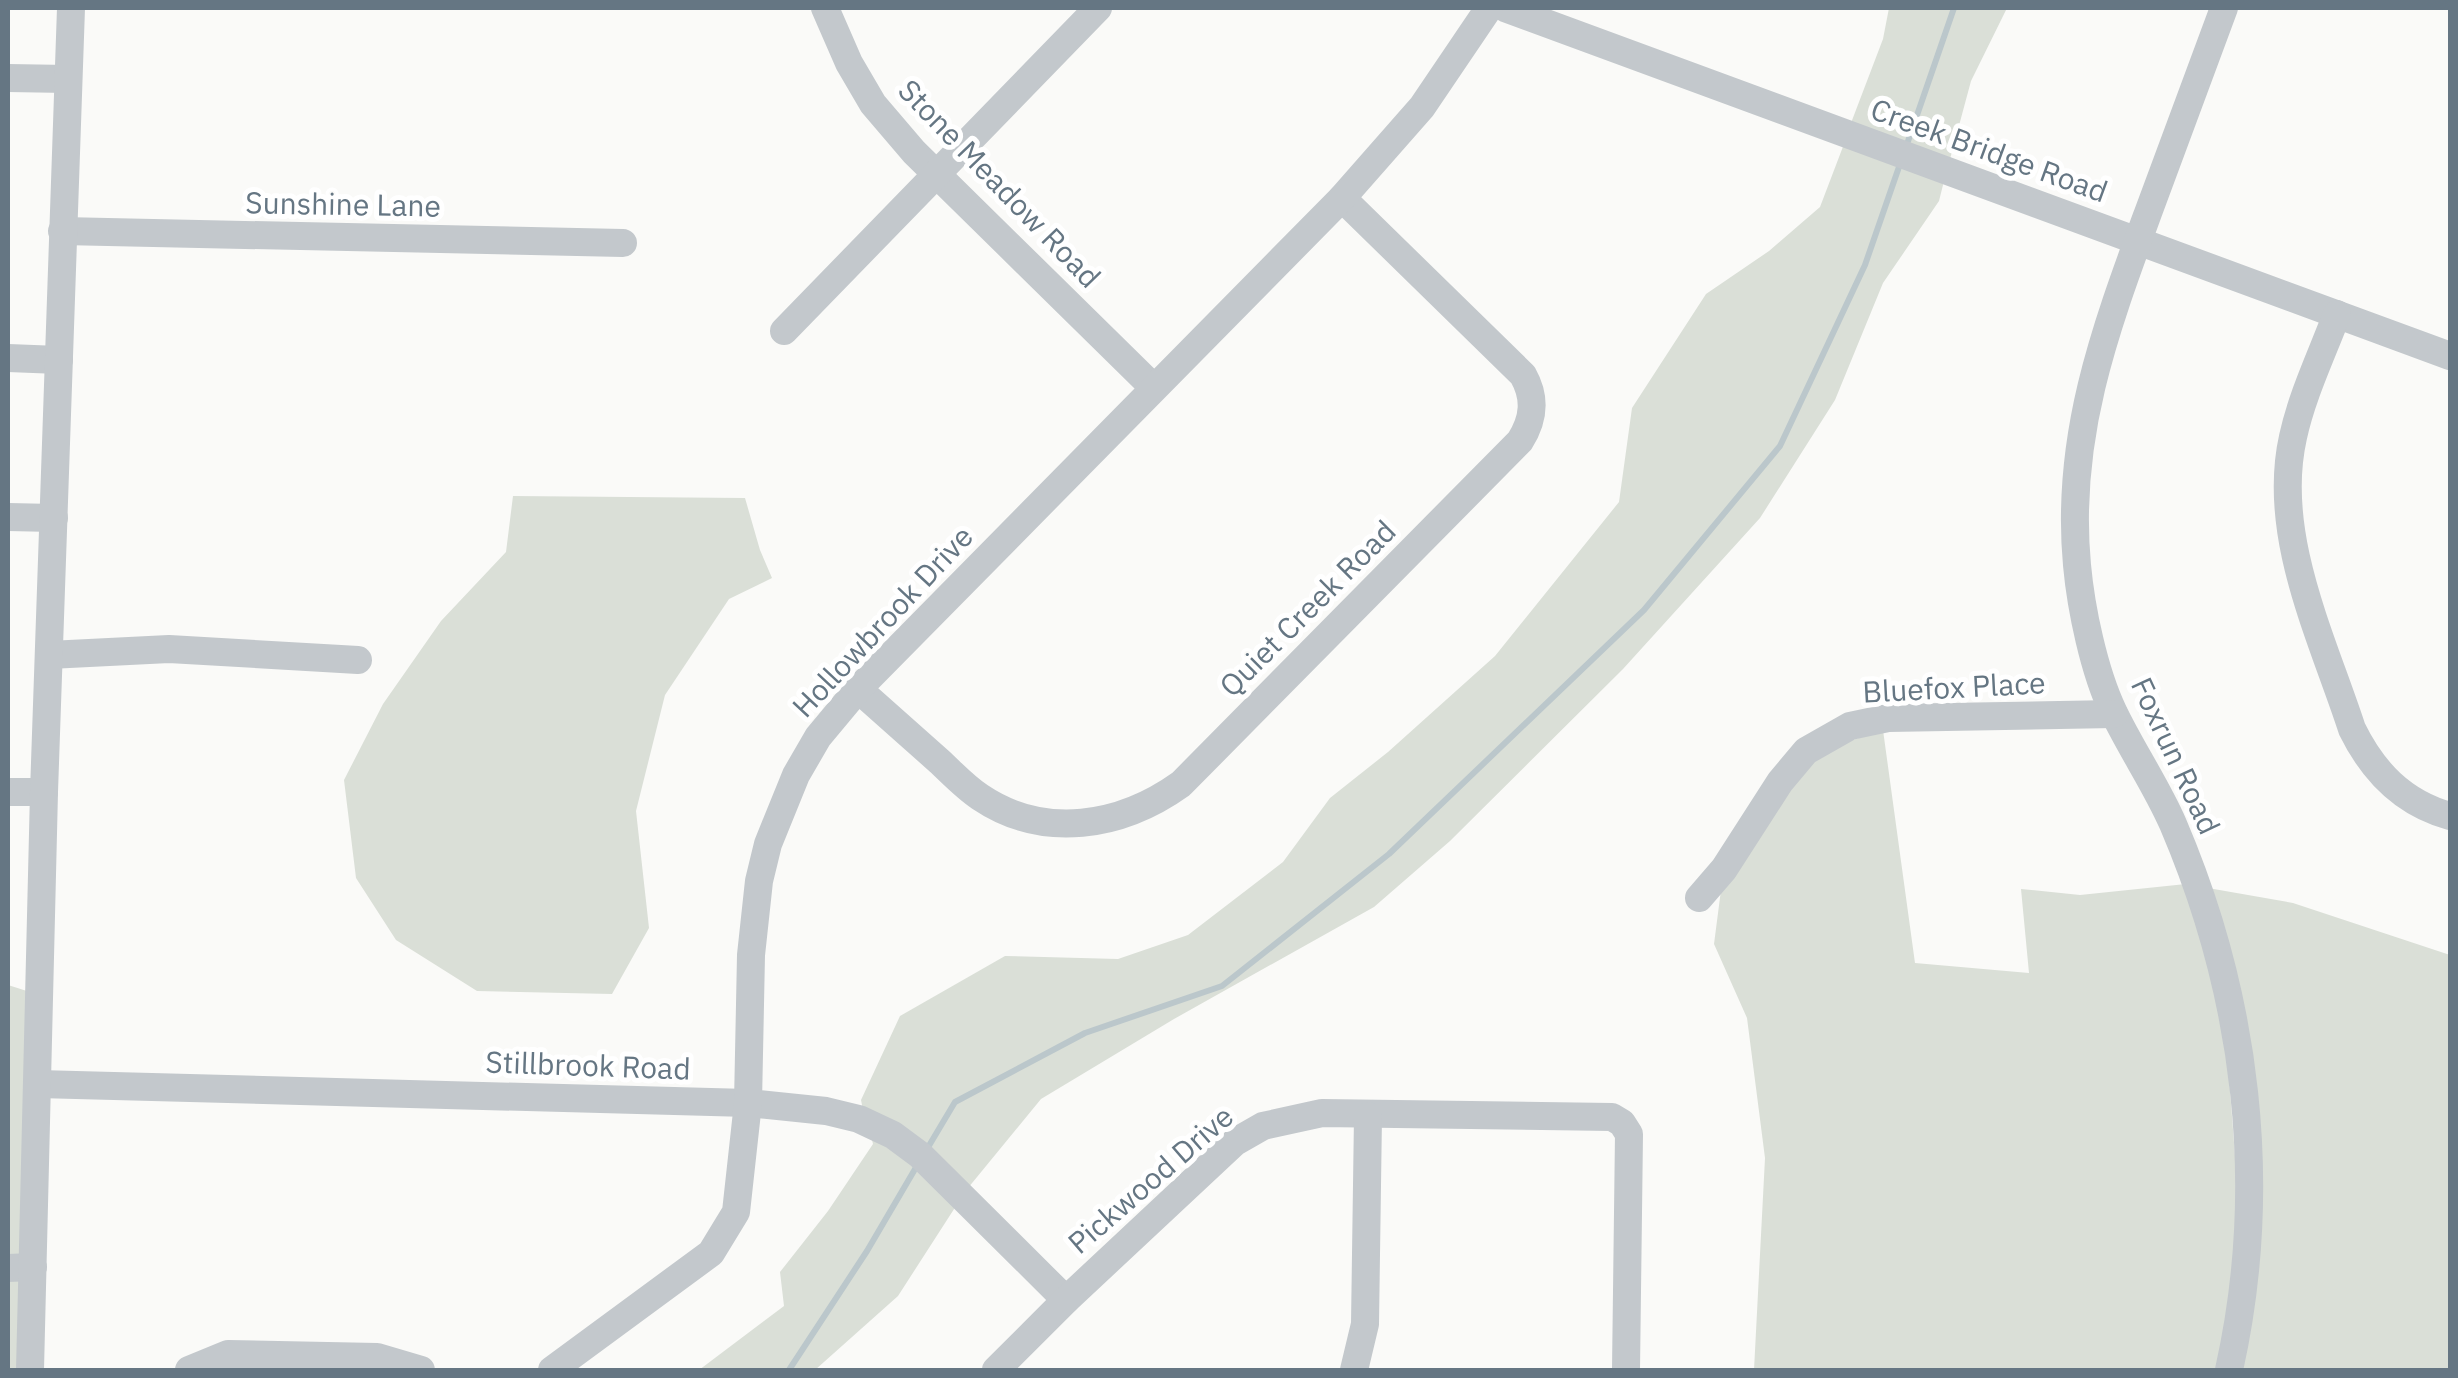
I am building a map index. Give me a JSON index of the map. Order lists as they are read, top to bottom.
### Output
{
  "streets": {
    "street": [
      "Creek Bridge Road",
      "Stone Meadow Road",
      "Sunshine Lane",
      "Quiet Creek Road",
      "Hollowbrook Drive",
      "Bluefox Place",
      "Foxrun Road",
      "Stillbrook Road",
      "Pickwood Drive"
    ]
  },
  "crossings": [
    ["Creek Bridge Road", "Foxrun Road"],
    ["Stone Meadow Road", "Hollowbrook Drive"],
    ["Quiet Creek Road", "Hollowbrook Drive"],
    ["Hollowbrook Drive", "Stillbrook Road"],
    ["Bluefox Place", "Foxrun Road"],
    ["Stillbrook Road", "Pickwood Drive"]
  ]
}
